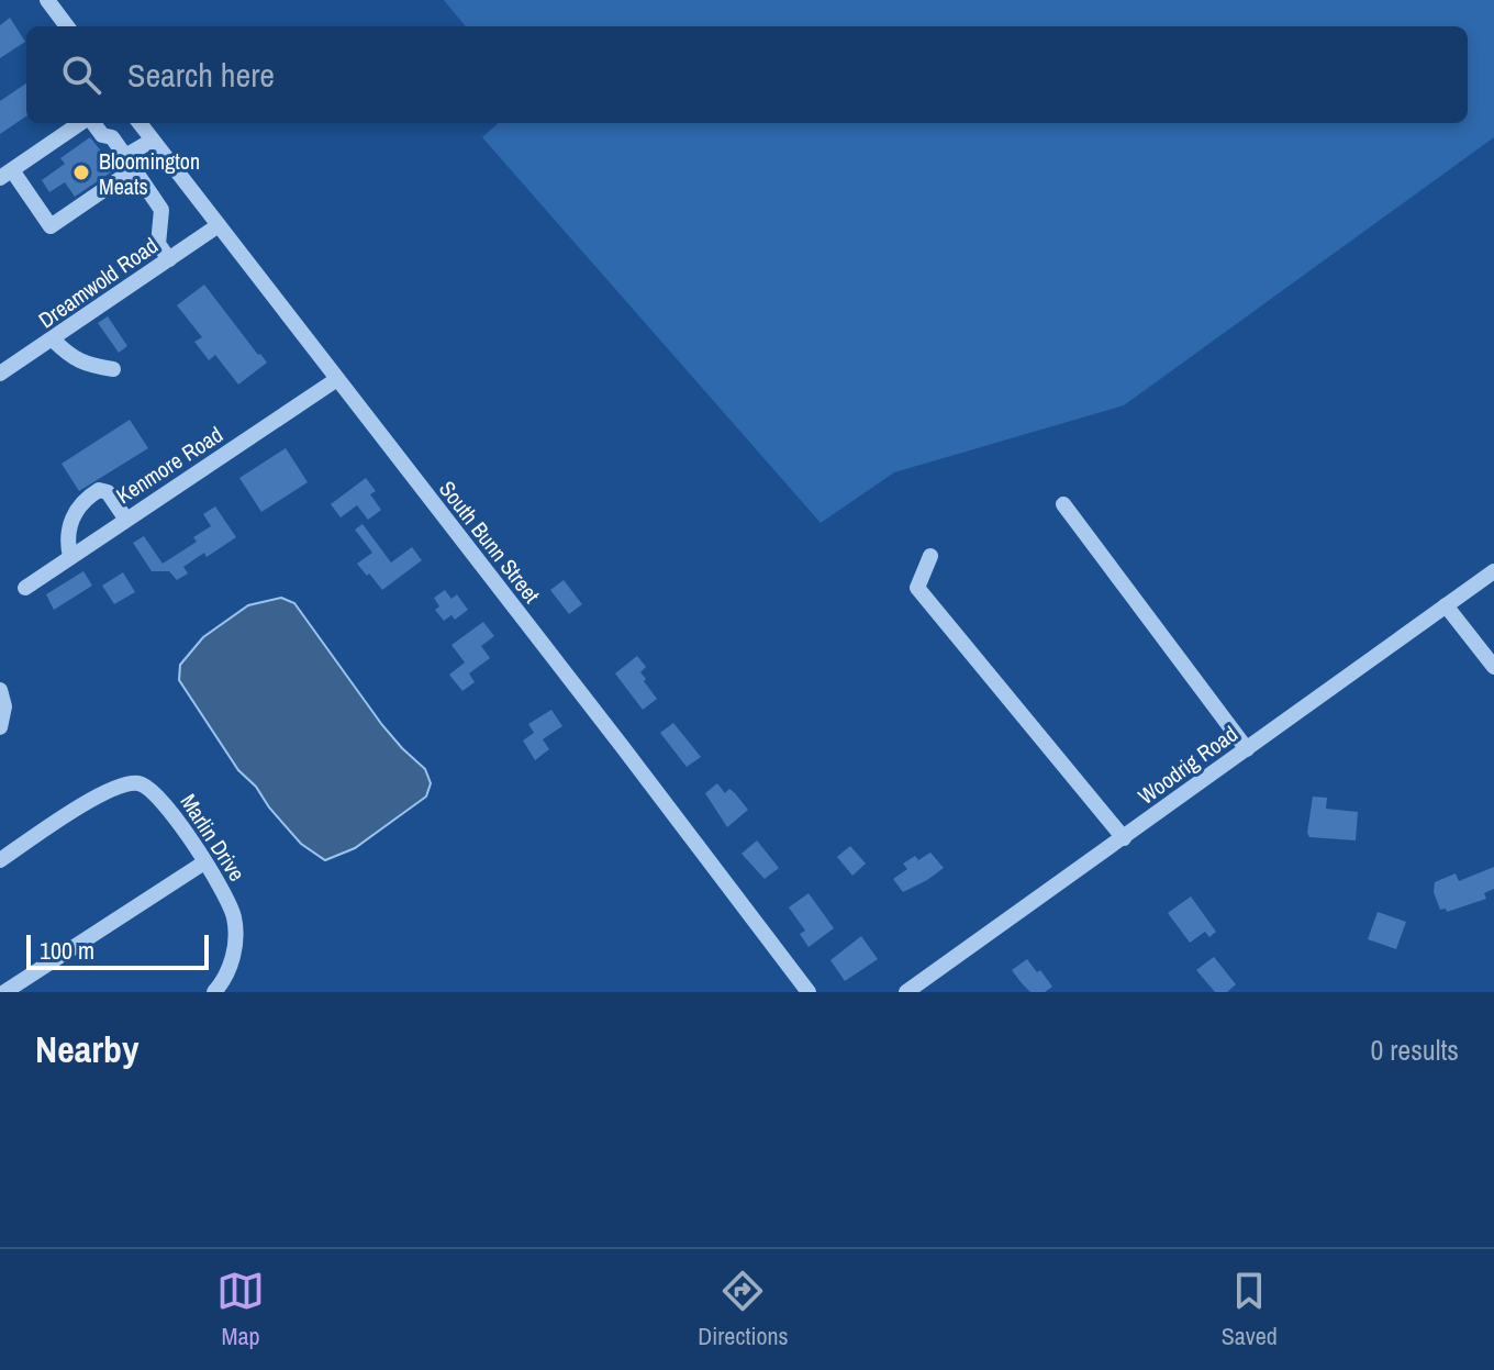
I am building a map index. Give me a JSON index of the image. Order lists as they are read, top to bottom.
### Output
{
  "streets": {
    "street": [
      "Dreamwold Road",
      "Kenmore Road",
      "South Bunn Street",
      "Woodrig Road",
      "Marlin Drive"
    ]
  },
  "crossings": [
    ["Dreamwold Road", "South Bunn Street"],
    ["Kenmore Road", "South Bunn Street"]
  ],
  "places": ["Bloomington Meats"],
  "scale_bar": "100 m",
  "page": {
    "search": "Search here",
    "scale": "100 m",
    "heading": ["Nearby", "0 results"],
    "nav": ["Map", "Directions", "Saved"]
  }
}
